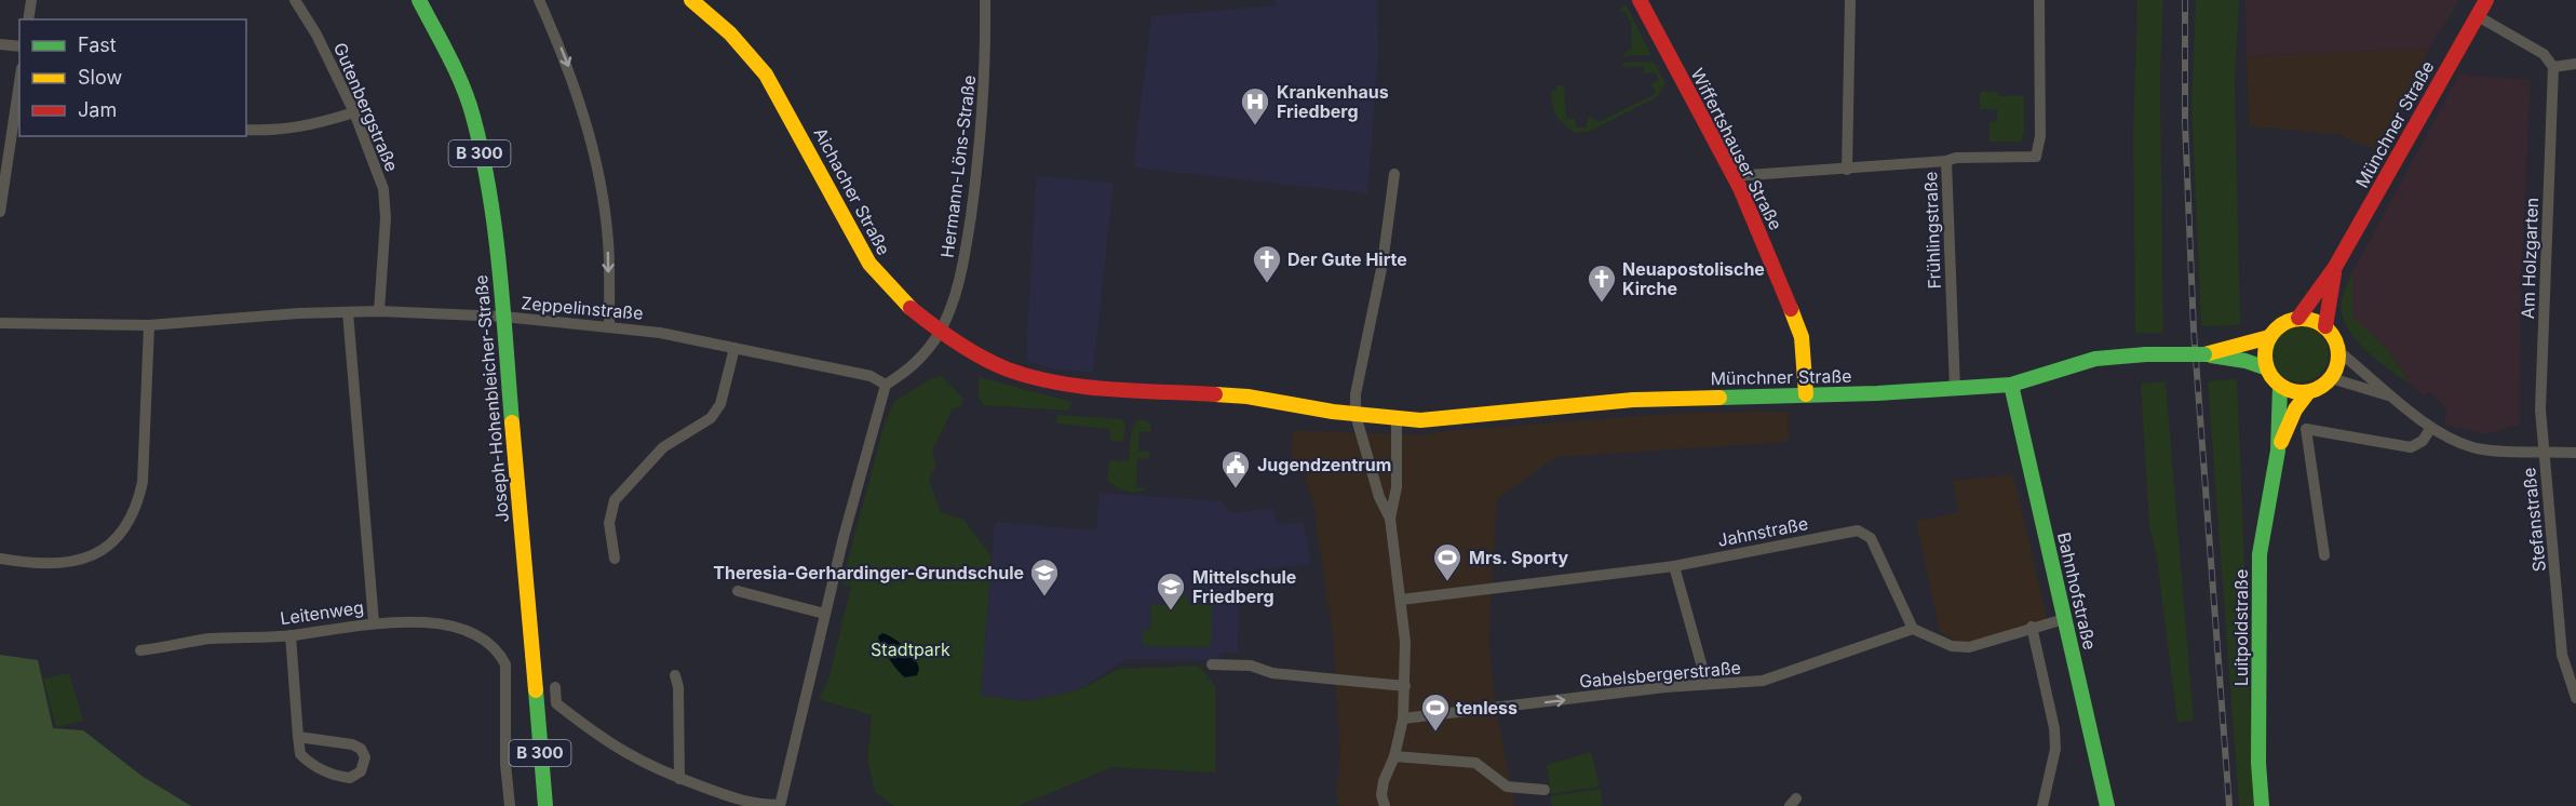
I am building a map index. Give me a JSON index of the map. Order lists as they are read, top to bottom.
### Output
{
  "streets": {
    "main road": [
      "Münchner Straße",
      "Wiffertshauser Straße",
      "B 300",
      "Aichacher Straße",
      "Joseph-Hohenbleicher-Straße",
      "Bahnhofstraße",
      "Luitpoldstraße"
    ],
    "street": [
      "Gutenbergstraße",
      "Hermann-Löns-Straße",
      "Frühlingstraße",
      "Am Holzgarten",
      "Zeppelinstraße",
      "Stefanstraße",
      "Jahnstraße",
      "Leitenweg",
      "Gabelsbergerstraße"
    ]
  },
  "crossings": [
    ["Gutenbergstraße", "Zeppelinstraße"],
    ["Münchner Straße", "Wiffertshauser Straße"],
    ["Münchner Straße", "Aichacher Straße"],
    ["Münchner Straße", "Frühlingstraße"],
    ["Münchner Straße", "Stefanstraße"],
    ["Münchner Straße", "Bahnhofstraße"],
    ["Münchner Straße", "Luitpoldstraße"],
    ["Hermann-Löns-Straße", "Aichacher Straße"],
    ["Am Holzgarten", "Stefanstraße"],
    ["Zeppelinstraße", "Joseph-Hohenbleicher-Straße"],
    ["Stefanstraße", "Luitpoldstraße"],
    ["Jahnstraße", "Gabelsbergerstraße"]
  ],
  "parks": ["Stadtpark"],
  "places": {
    "hospital": ["Krankenhaus Friedberg"],
    "church": ["Der Gute Hirte", "Neuapostolische Kirche"],
    "public building": ["Jugendzentrum"],
    "sports": ["Mrs. Sporty", "tenless"],
    "school or university": ["Theresia-Gerhardinger-Grundschule", "Mittelschule Friedberg"]
  },
  "legend": ["Fast", "Slow", "Jam"]
}
